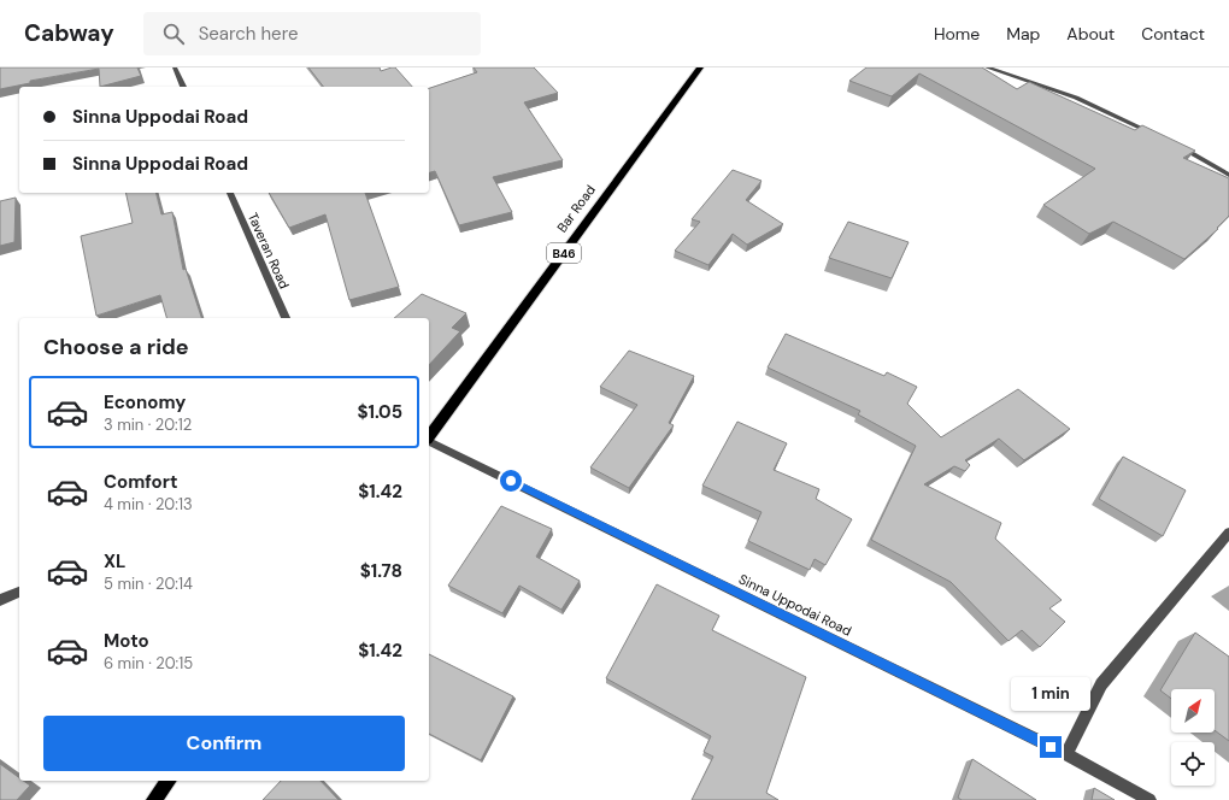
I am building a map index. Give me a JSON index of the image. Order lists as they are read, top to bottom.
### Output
{
  "streets": {
    "main road": ["Bar Road", "B46"],
    "street": ["Taveran Road", "Sinna Uppodai Road"]
  },
  "north": "top right",
  "page": {
    "header": "Cabway",
    "search": "Search here",
    "nav": [
      "Home",
      "Map",
      "About",
      "Contact"
    ],
    "banner": ["Sinna Uppodai Road", "Sinna Uppodai Road"],
    "heading": "Choose a ride",
    "list": [
      {
        "name": "Economy",
        "note": "3 min · 20:12",
        "value": "$1.05"
      },
      {
        "name": "Comfort",
        "note": "4 min · 20:13",
        "value": "$1.42"
      },
      {
        "name": "XL",
        "note": "5 min · 20:14",
        "value": "$1.78"
      },
      {
        "name": "Moto",
        "note": "6 min · 20:15",
        "value": "$1.42"
      }
    ],
    "bubble": "1 min",
    "buttons": "Confirm"
  }
}
